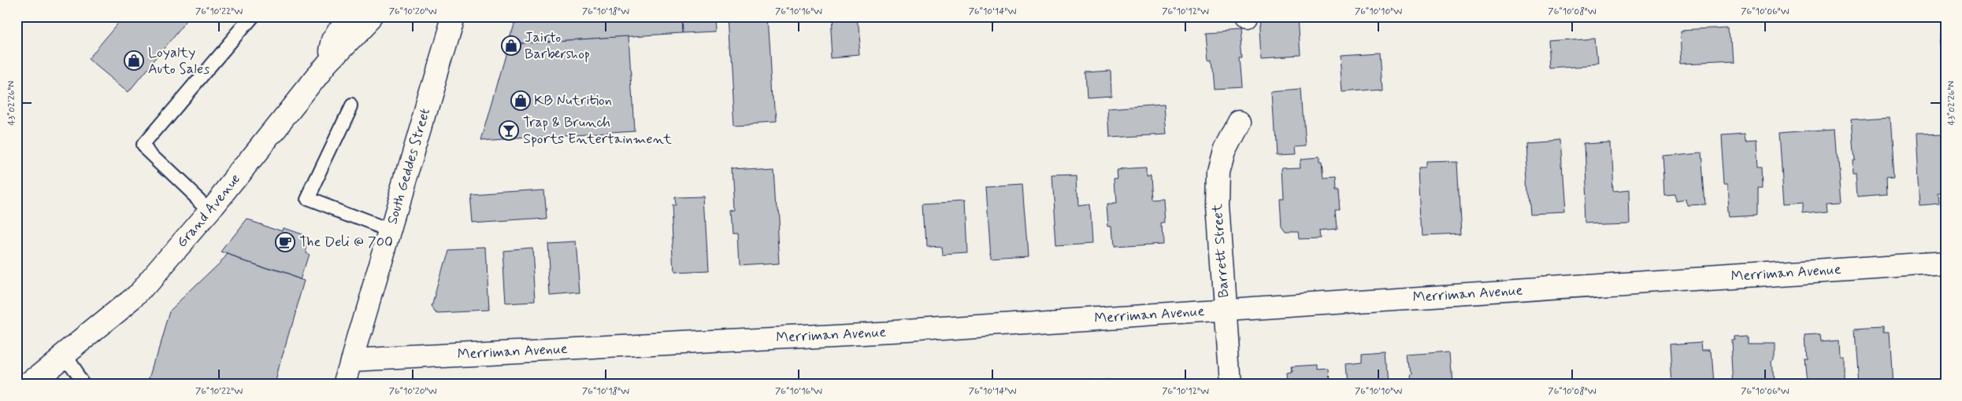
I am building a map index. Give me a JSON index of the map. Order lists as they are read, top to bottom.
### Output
{
  "streets": {
    "street": [
      "South Geddes Street",
      "Grand Avenue",
      "Barrett Street",
      "Merriman Avenue"
    ]
  },
  "crossings": [
    ["South Geddes Street", "Merriman Avenue"],
    ["Barrett Street", "Merriman Avenue"]
  ],
  "places": {
    "shop": ["Jairto Barbershop", "Loyalty Auto Sales", "KB Nutrition"],
    "bar": ["Trap & Brunch Sports Entertainment"],
    "cafe": ["The Deli @ 700"]
  },
  "coordinates": [
    "76°10'22\"W",
    "76°10'20\"W",
    "76°10'18\"W",
    "76°10'16\"W",
    "76°10'14\"W",
    "76°10'12\"W",
    "76°10'10\"W",
    "76°10'08\"W",
    "76°10'06\"W",
    "43°02'26\"N"
  ]
}
